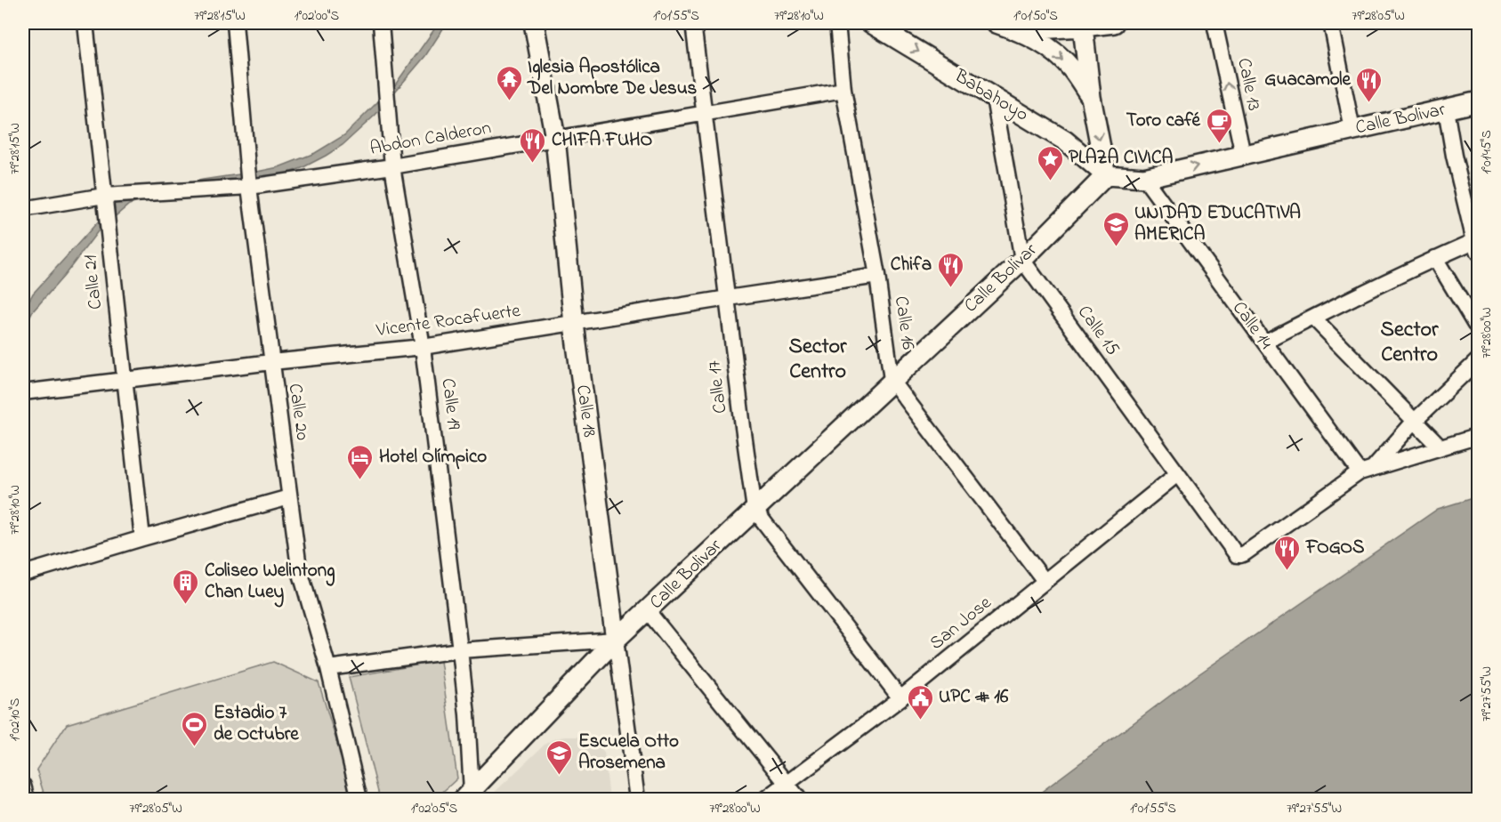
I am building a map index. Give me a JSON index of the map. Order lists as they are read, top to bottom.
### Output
{
  "streets": {
    "main road": ["Babahoyo", "Calle Bolivar", "Calle 18"],
    "street": [
      "Calle 13",
      "Abdon Calderon",
      "Calle 21",
      "Vicente Rocafuerte",
      "Calle 16",
      "Calle 14",
      "Calle 15",
      "Calle 17",
      "Calle 19",
      "Calle 20",
      "San Jose"
    ]
  },
  "crossings": [
    ["Calle 13", "Calle Bolivar"],
    ["Babahoyo", "Calle Bolivar"],
    ["Babahoyo", "Calle 15"],
    ["Calle Bolivar", "Calle 16"],
    ["Calle Bolivar", "Calle 14"],
    ["Calle Bolivar", "Calle 15"],
    ["Calle Bolivar", "Calle 17"],
    ["Calle Bolivar", "Calle 19"],
    ["Calle Bolivar", "Calle 18"],
    ["Abdon Calderon", "Calle 21"],
    ["Abdon Calderon", "Calle 16"],
    ["Abdon Calderon", "Calle 17"],
    ["Abdon Calderon", "Calle 19"],
    ["Abdon Calderon", "Calle 18"],
    ["Abdon Calderon", "Calle 20"],
    ["Calle 21", "Vicente Rocafuerte"],
    ["Vicente Rocafuerte", "Calle 16"],
    ["Vicente Rocafuerte", "Calle 17"],
    ["Vicente Rocafuerte", "Calle 19"],
    ["Vicente Rocafuerte", "Calle 18"],
    ["Vicente Rocafuerte", "Calle 20"],
    ["Calle 16", "San Jose"],
    ["Calle 14", "Calle 15"],
    ["Calle 15", "San Jose"],
    ["Calle 17", "San Jose"]
  ],
  "one_way": ["Babahoyo"],
  "districts": ["Sector Centro", "Sector Centro"],
  "places": {
    "temple": ["Iglesia Apostólica Del Nombre De Jesus"],
    "restaurant": [
      "Guacamole",
      "CHIFA FUHO",
      "Chifa",
      "FOGOS"
    ],
    "cafe": ["Toro café"],
    "place": ["PLAZA CIVICA"],
    "school or university": ["UNIDAD EDUCATIVA AMERICA", "Escuela Otto Arosemena"],
    "hotel": ["Hotel Olímpico"],
    "building": ["Coliseo Welintong Chan Luey"],
    "public building": ["UPC # 16"],
    "sports": ["Estadio 7 de Octubre"]
  },
  "coordinates": [
    "79°28'15\"W",
    "1°02'00\"S",
    "1°01'55\"S",
    "79°28'10\"W",
    "1°01'50\"S",
    "79°28'05\"W",
    "1°01'45\"S",
    "79°28'00\"W",
    "79°27'55\"W",
    "1°02'10\"S",
    "1°02'05\"S"
  ]
}
